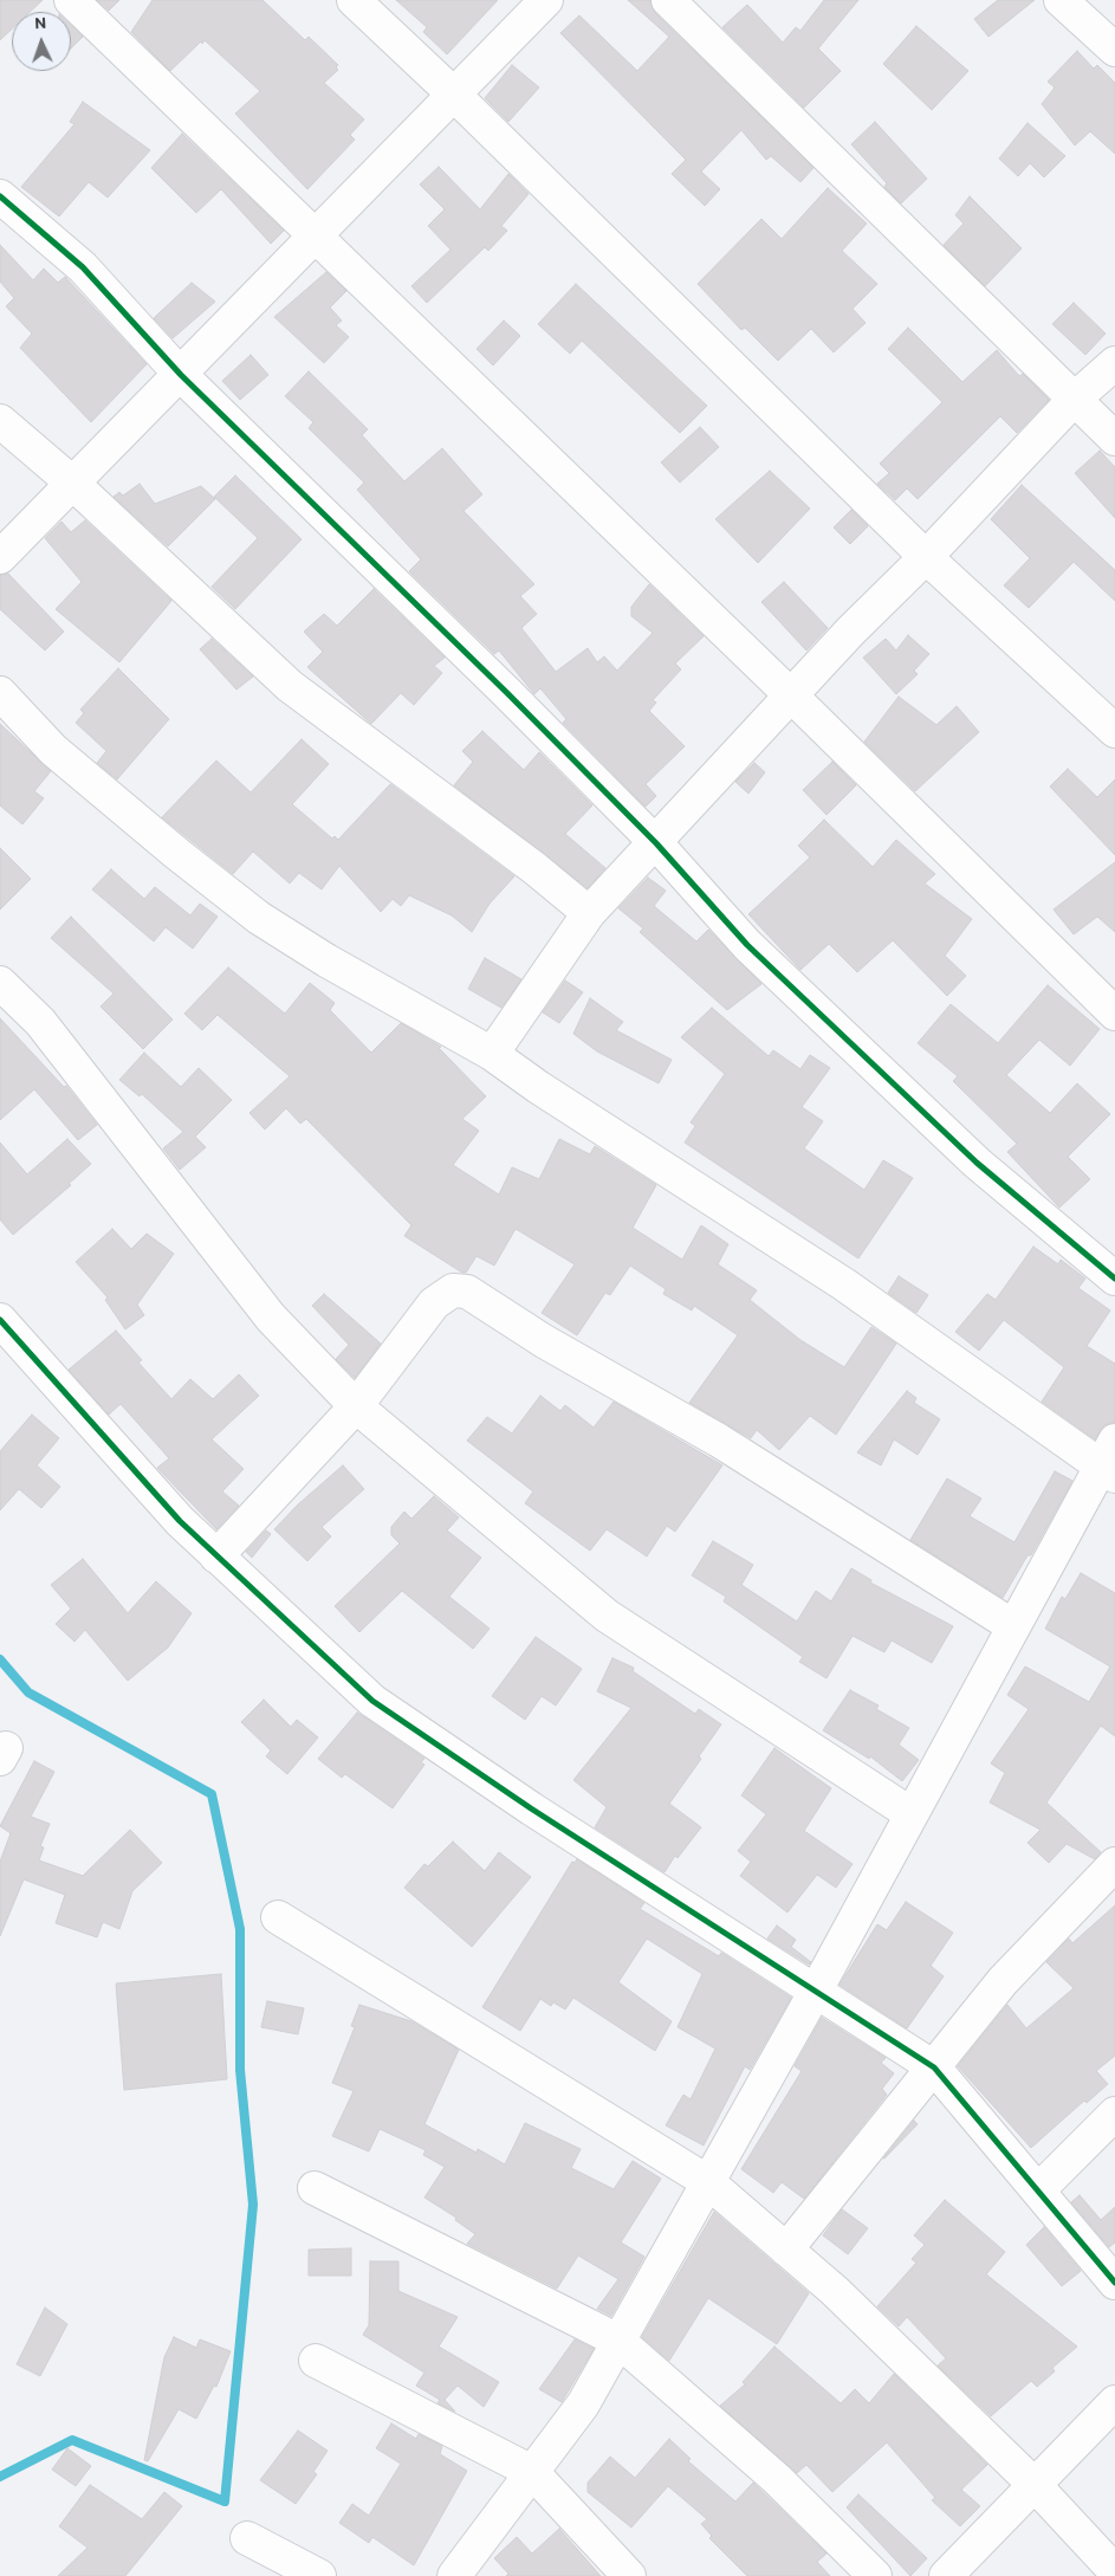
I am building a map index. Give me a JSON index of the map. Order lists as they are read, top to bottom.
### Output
{
  "north": "top"
}
